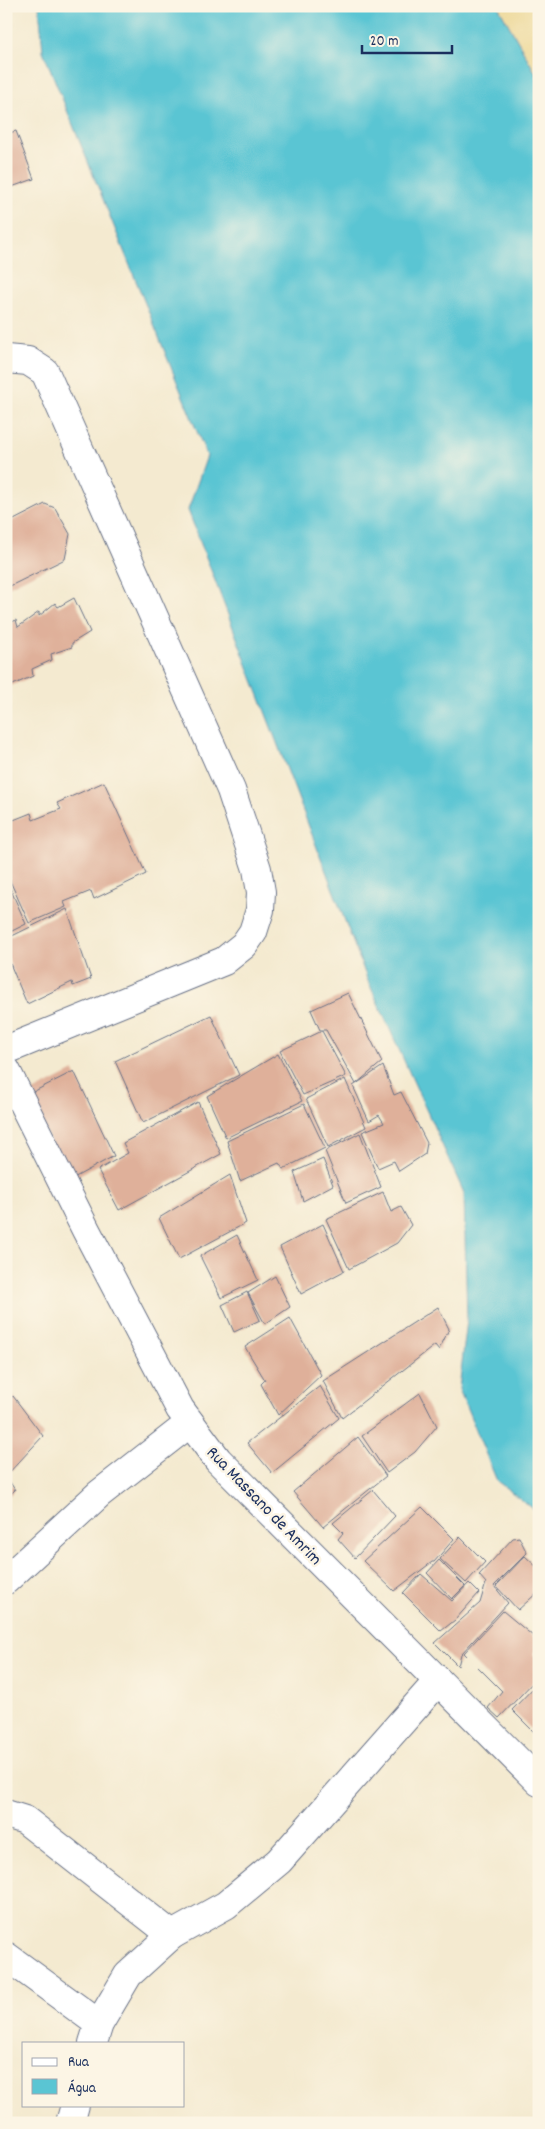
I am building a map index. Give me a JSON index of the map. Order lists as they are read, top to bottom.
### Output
{
  "streets": {
    "street": ["Rua Massano de Amrim"]
  },
  "legend": ["Rua", "Água"],
  "scale_bar": "20 m"
}
